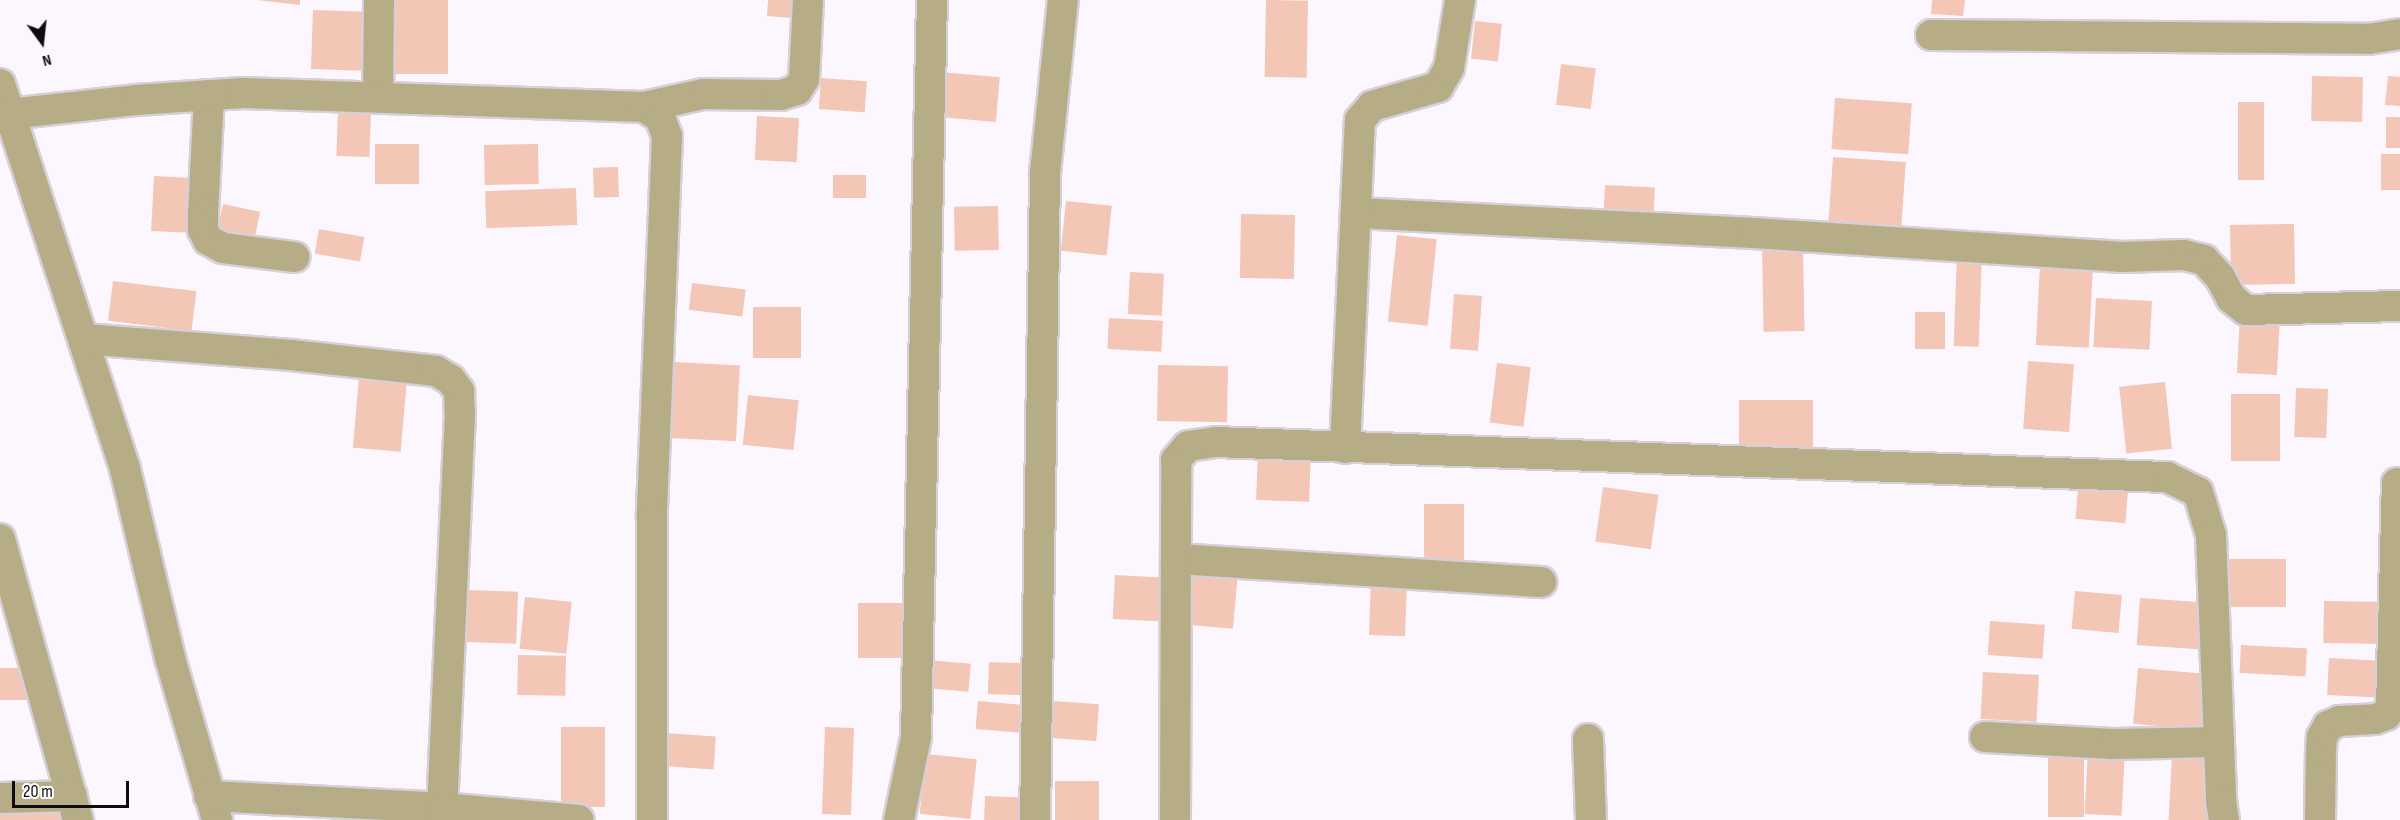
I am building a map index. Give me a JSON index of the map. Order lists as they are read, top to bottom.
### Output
{
  "scale_bar": "20 m",
  "north": "bottom"
}
